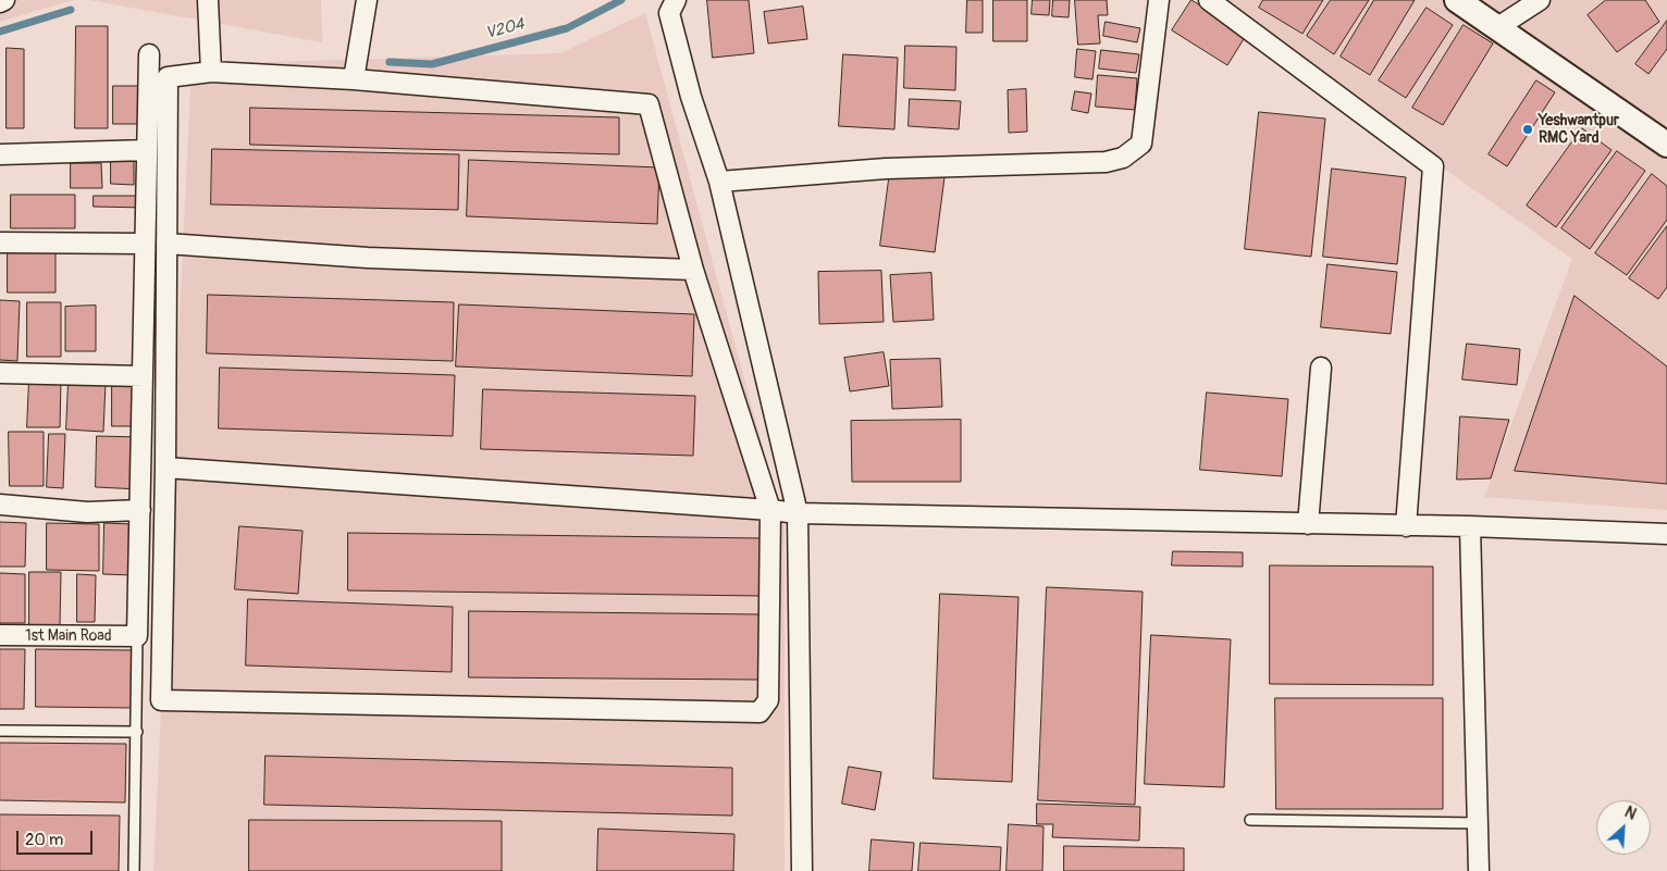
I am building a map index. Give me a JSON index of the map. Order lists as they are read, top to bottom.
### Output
{
  "streets": {
    "street": ["1st Main Road"]
  },
  "water": ["V204"],
  "places": ["Yeshwantpur RMC Yard"],
  "scale_bar": "20 m",
  "north": "top right"
}
